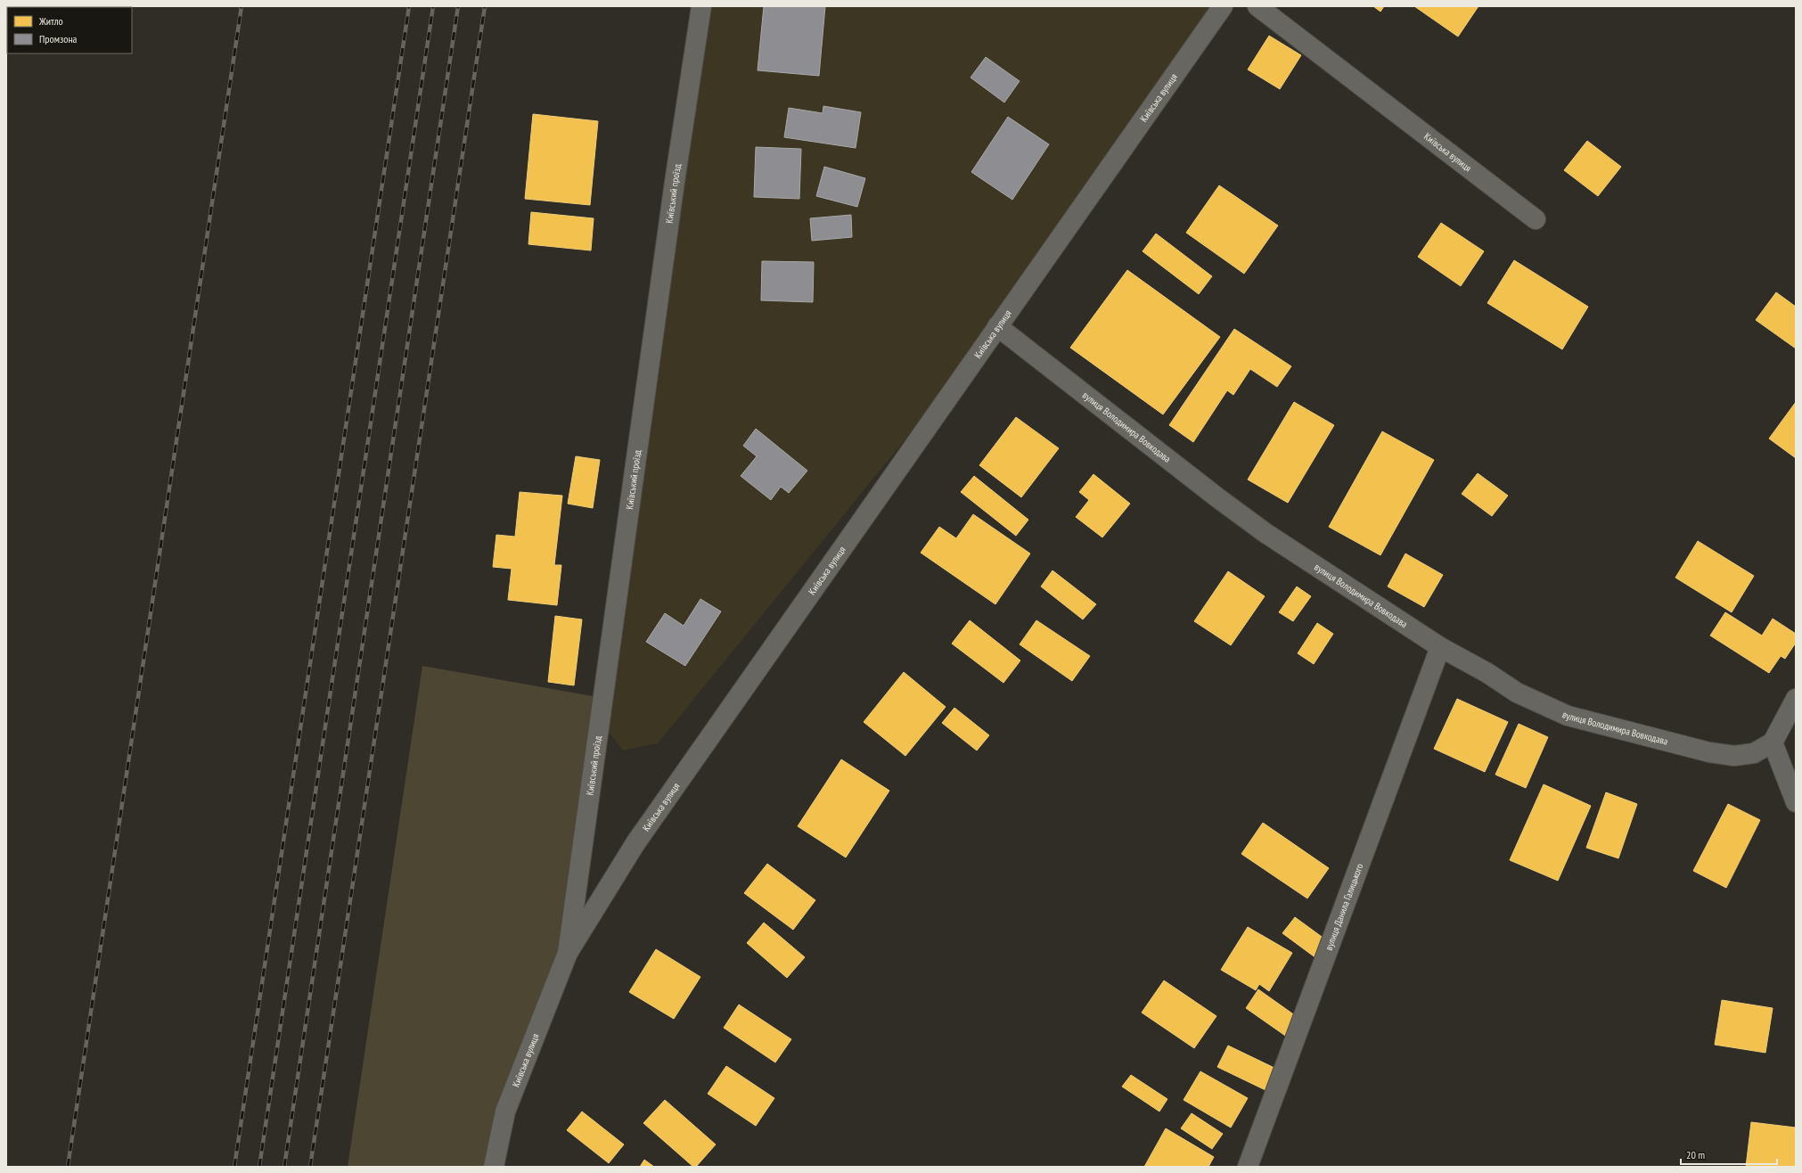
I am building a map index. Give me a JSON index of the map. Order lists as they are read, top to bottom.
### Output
{
  "streets": {
    "street": [
      "Київська вулиця",
      "Київський проїзд",
      "вулиця Володимира Вовкодава",
      "вулиця Данила Галицького"
    ]
  },
  "crossings": [
    ["Київська вулиця", "Київський проїзд"],
    ["Київська вулиця", "вулиця Володимира Вовкодава"],
    ["вулиця Володимира Вовкодава", "вулиця Данила Галицького"]
  ],
  "legend": ["Житло", "Промзона"],
  "scale_bar": "20 m"
}
